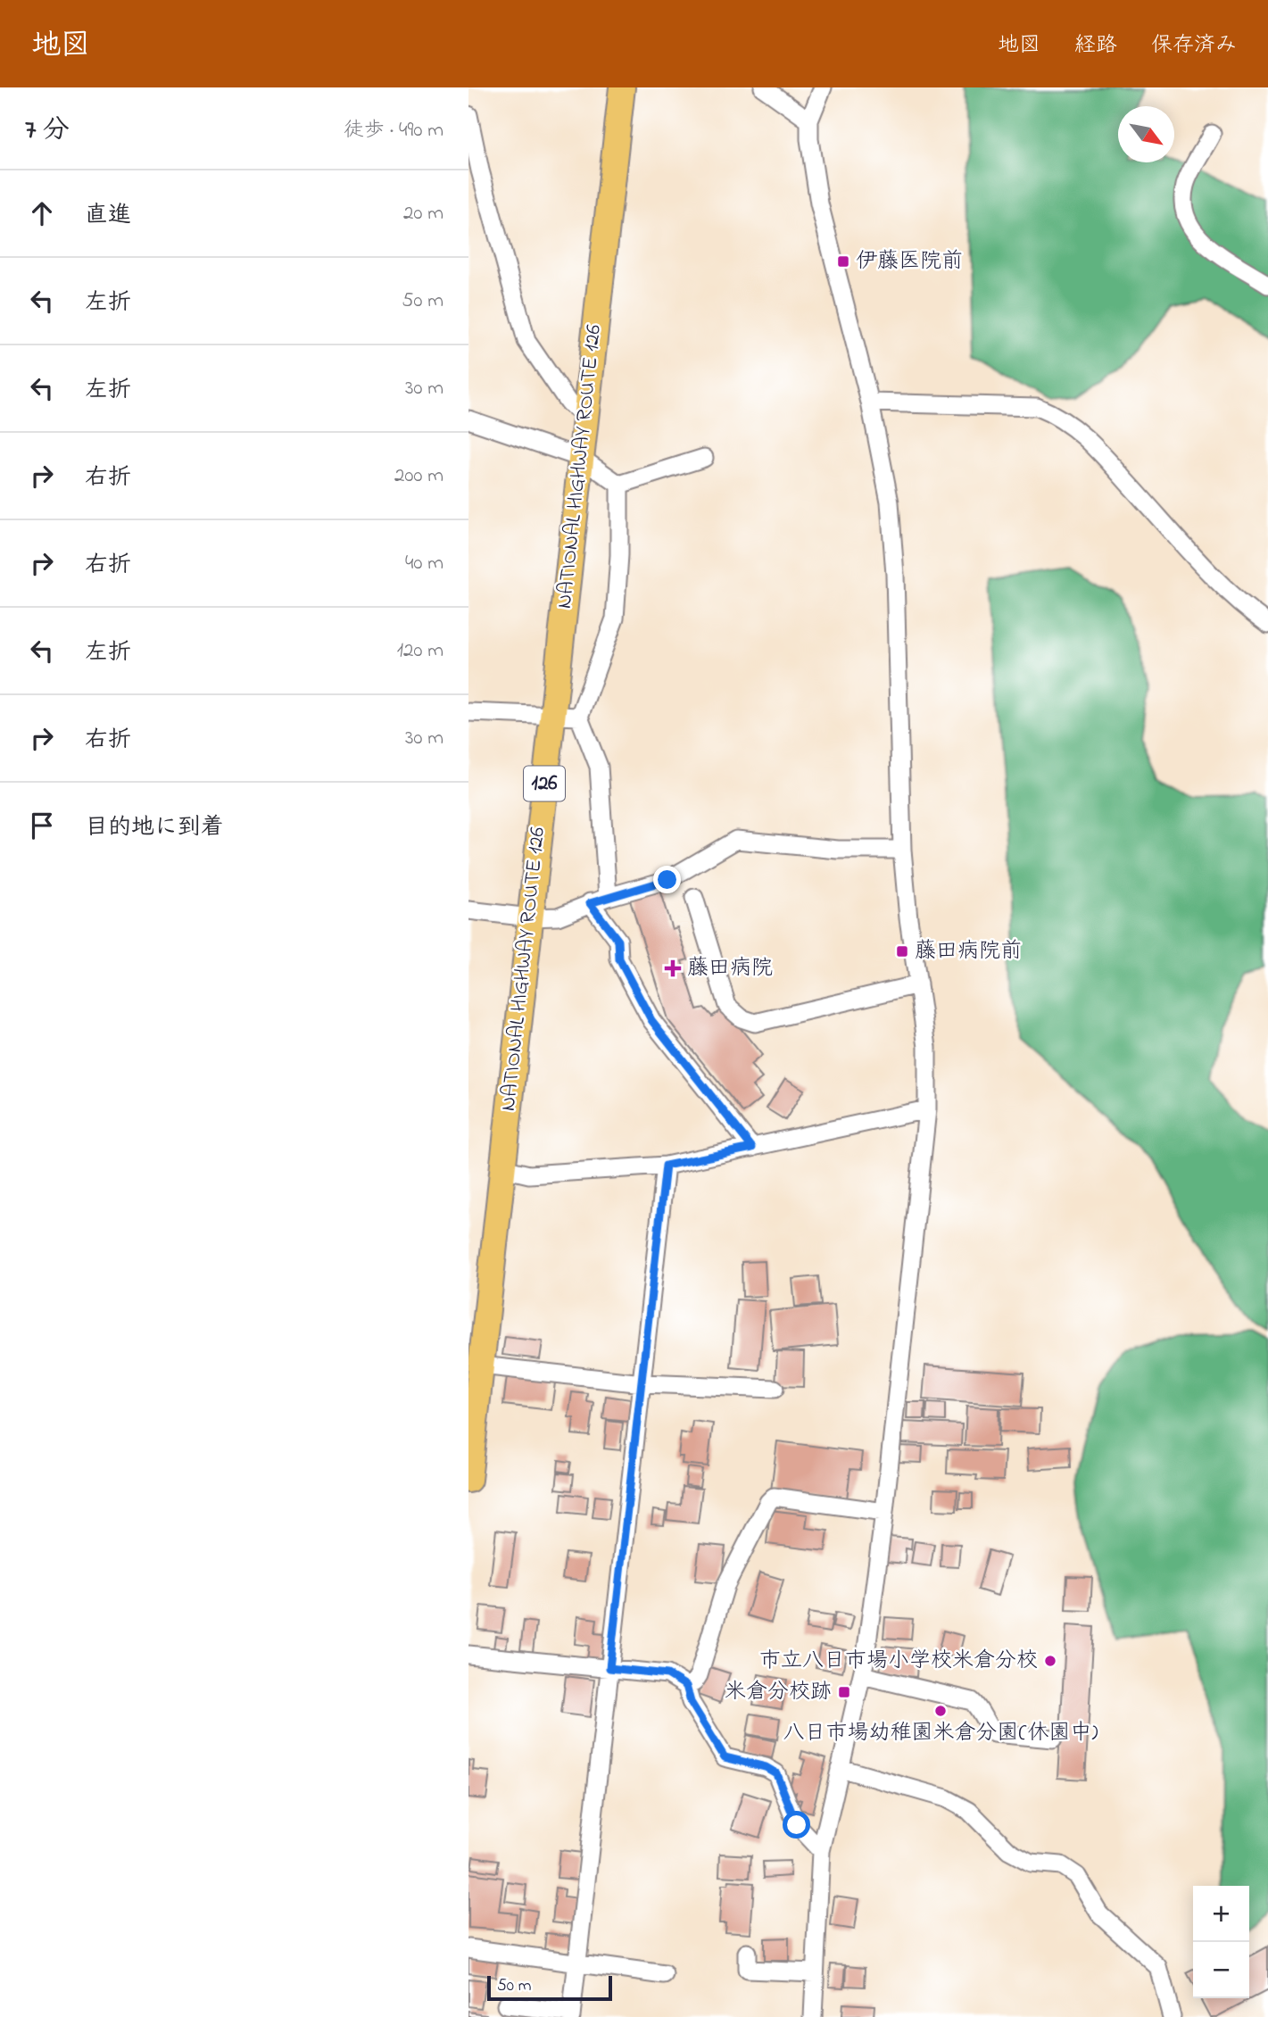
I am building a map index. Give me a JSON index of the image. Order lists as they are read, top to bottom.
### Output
{
  "streets": {
    "highway": ["NATIONAL HIGHWAY ROUTE 126", "126"]
  },
  "places": {
    "transit": ["伊藤医院前", "藤田病院前", "米倉分校跡"],
    "health": ["藤田病院"],
    "other": ["市立八日市場小学校米倉分校", "八日市場幼稚園米倉分園(休園中)"]
  },
  "scale_bar": "50 m",
  "north": "bottom right",
  "page": {
    "header": "地図",
    "nav": ["地図", "経路", "保存済み"],
    "heading": ["7 分", "徒歩 · 490 m"],
    "list": [
      ["直進", "20 m"],
      ["左折", "50 m"],
      ["左折", "30 m"],
      ["右折", "200 m"],
      ["右折", "40 m"],
      ["左折", "120 m"],
      ["右折", "30 m"],
      "目的地に到着"
    ],
    "map_buttons": ["+", "−"],
    "scale": "50 m"
  }
}
